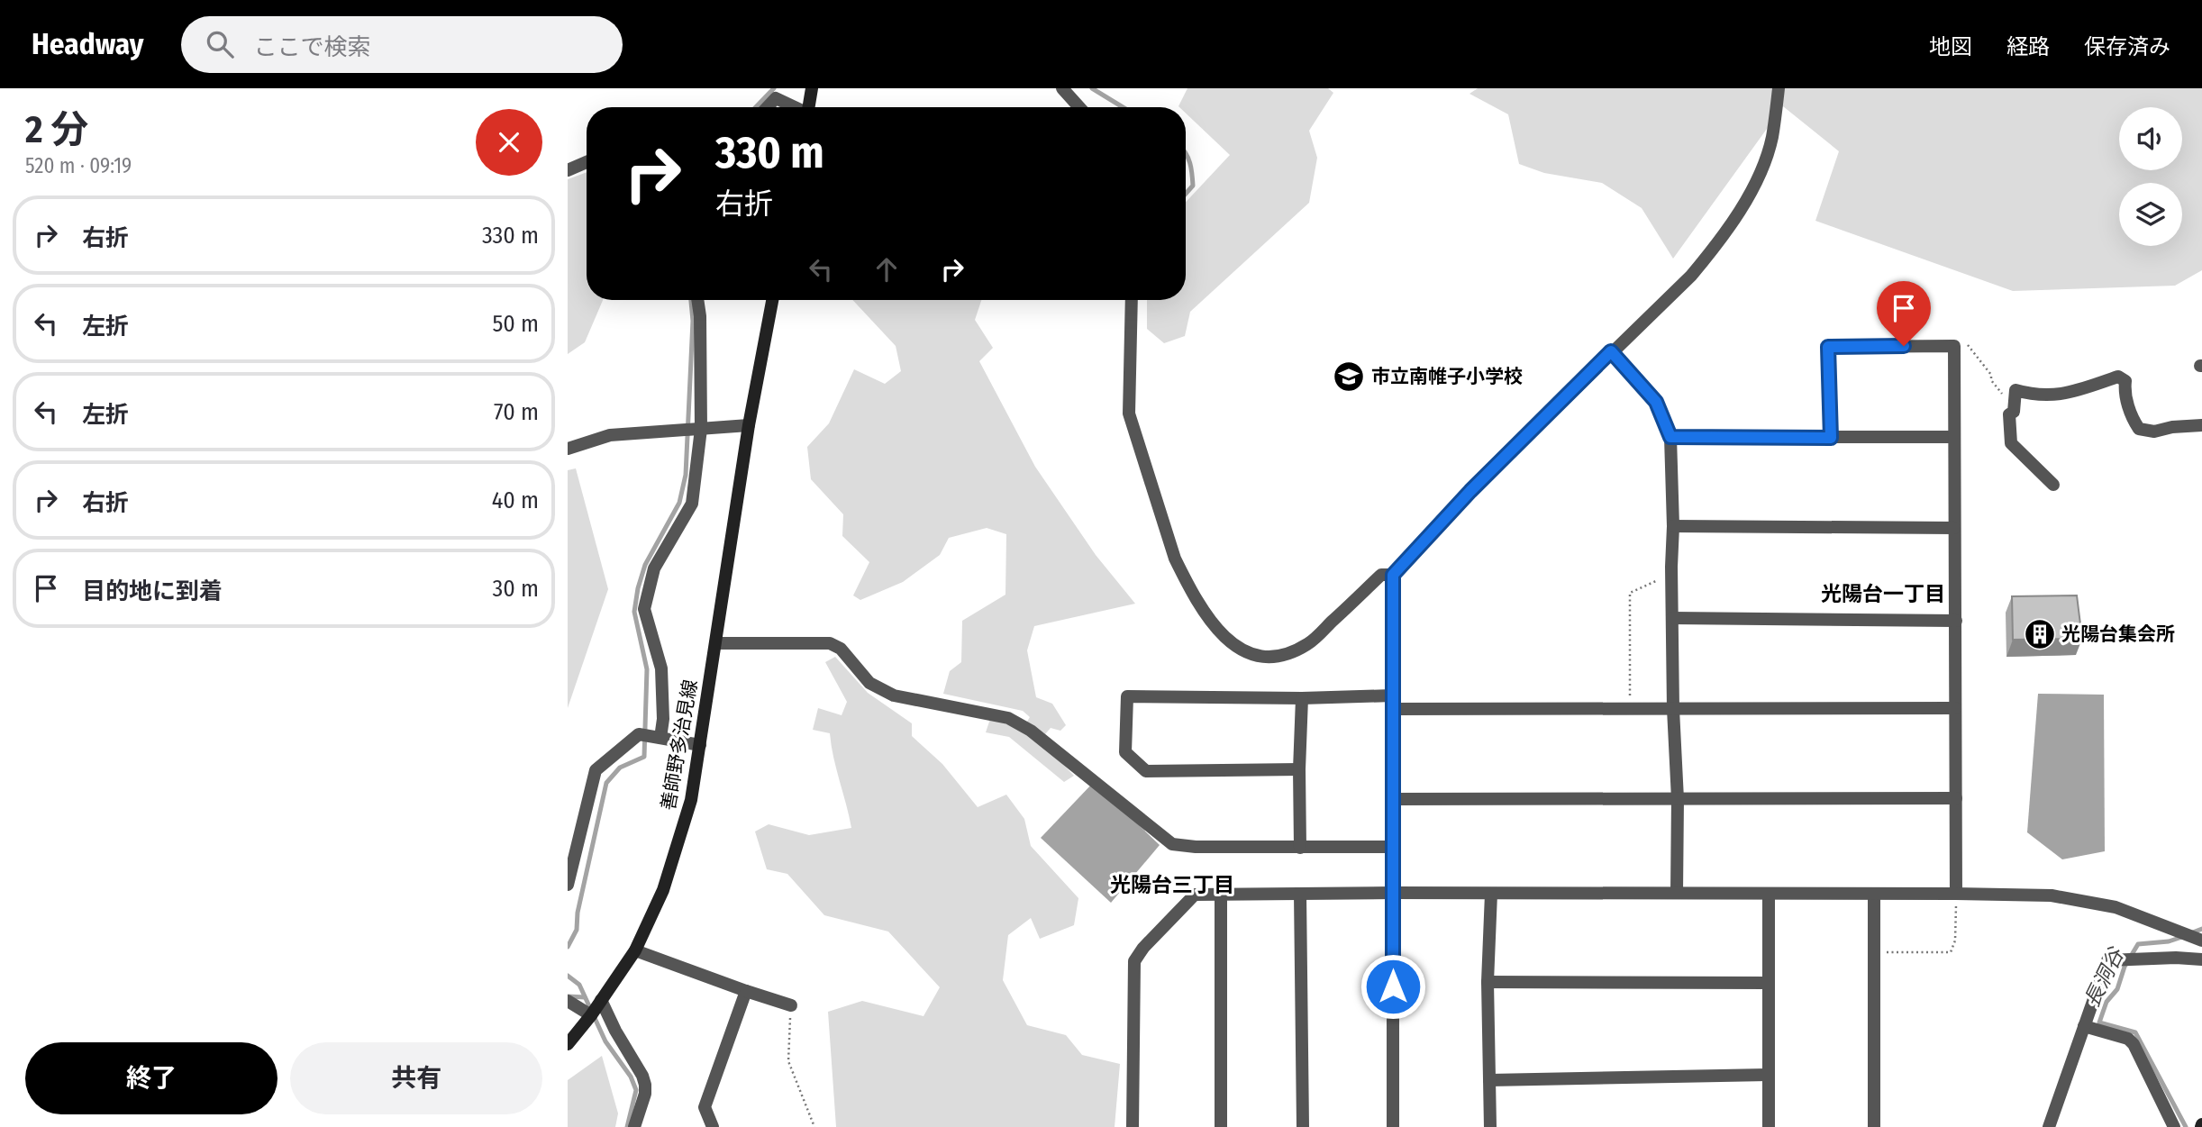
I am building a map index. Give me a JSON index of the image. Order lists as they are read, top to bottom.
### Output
{
  "streets": {
    "main road": ["善師野多治見線"]
  },
  "districts": ["光陽台一丁目", "光陽台三丁目"],
  "water": ["長洞谷"],
  "places": {
    "school or university": ["市立南帷子小学校"],
    "building": ["光陽台集会所"]
  },
  "page": {
    "header": "Headway",
    "search": "ここで検索",
    "nav": ["地図", "経路", "保存済み"],
    "heading": ["2 分", "520 m · 09:19"],
    "turn": ["330 m", "右折"],
    "list": [
      {
        "name": "右折",
        "value": "330 m"
      },
      {
        "name": "左折",
        "value": "50 m"
      },
      {
        "name": "左折",
        "value": "70 m"
      },
      {
        "name": "右折",
        "value": "40 m"
      },
      {
        "name": "目的地に到着",
        "value": "30 m"
      }
    ],
    "buttons": ["終了", "共有"]
  }
}
